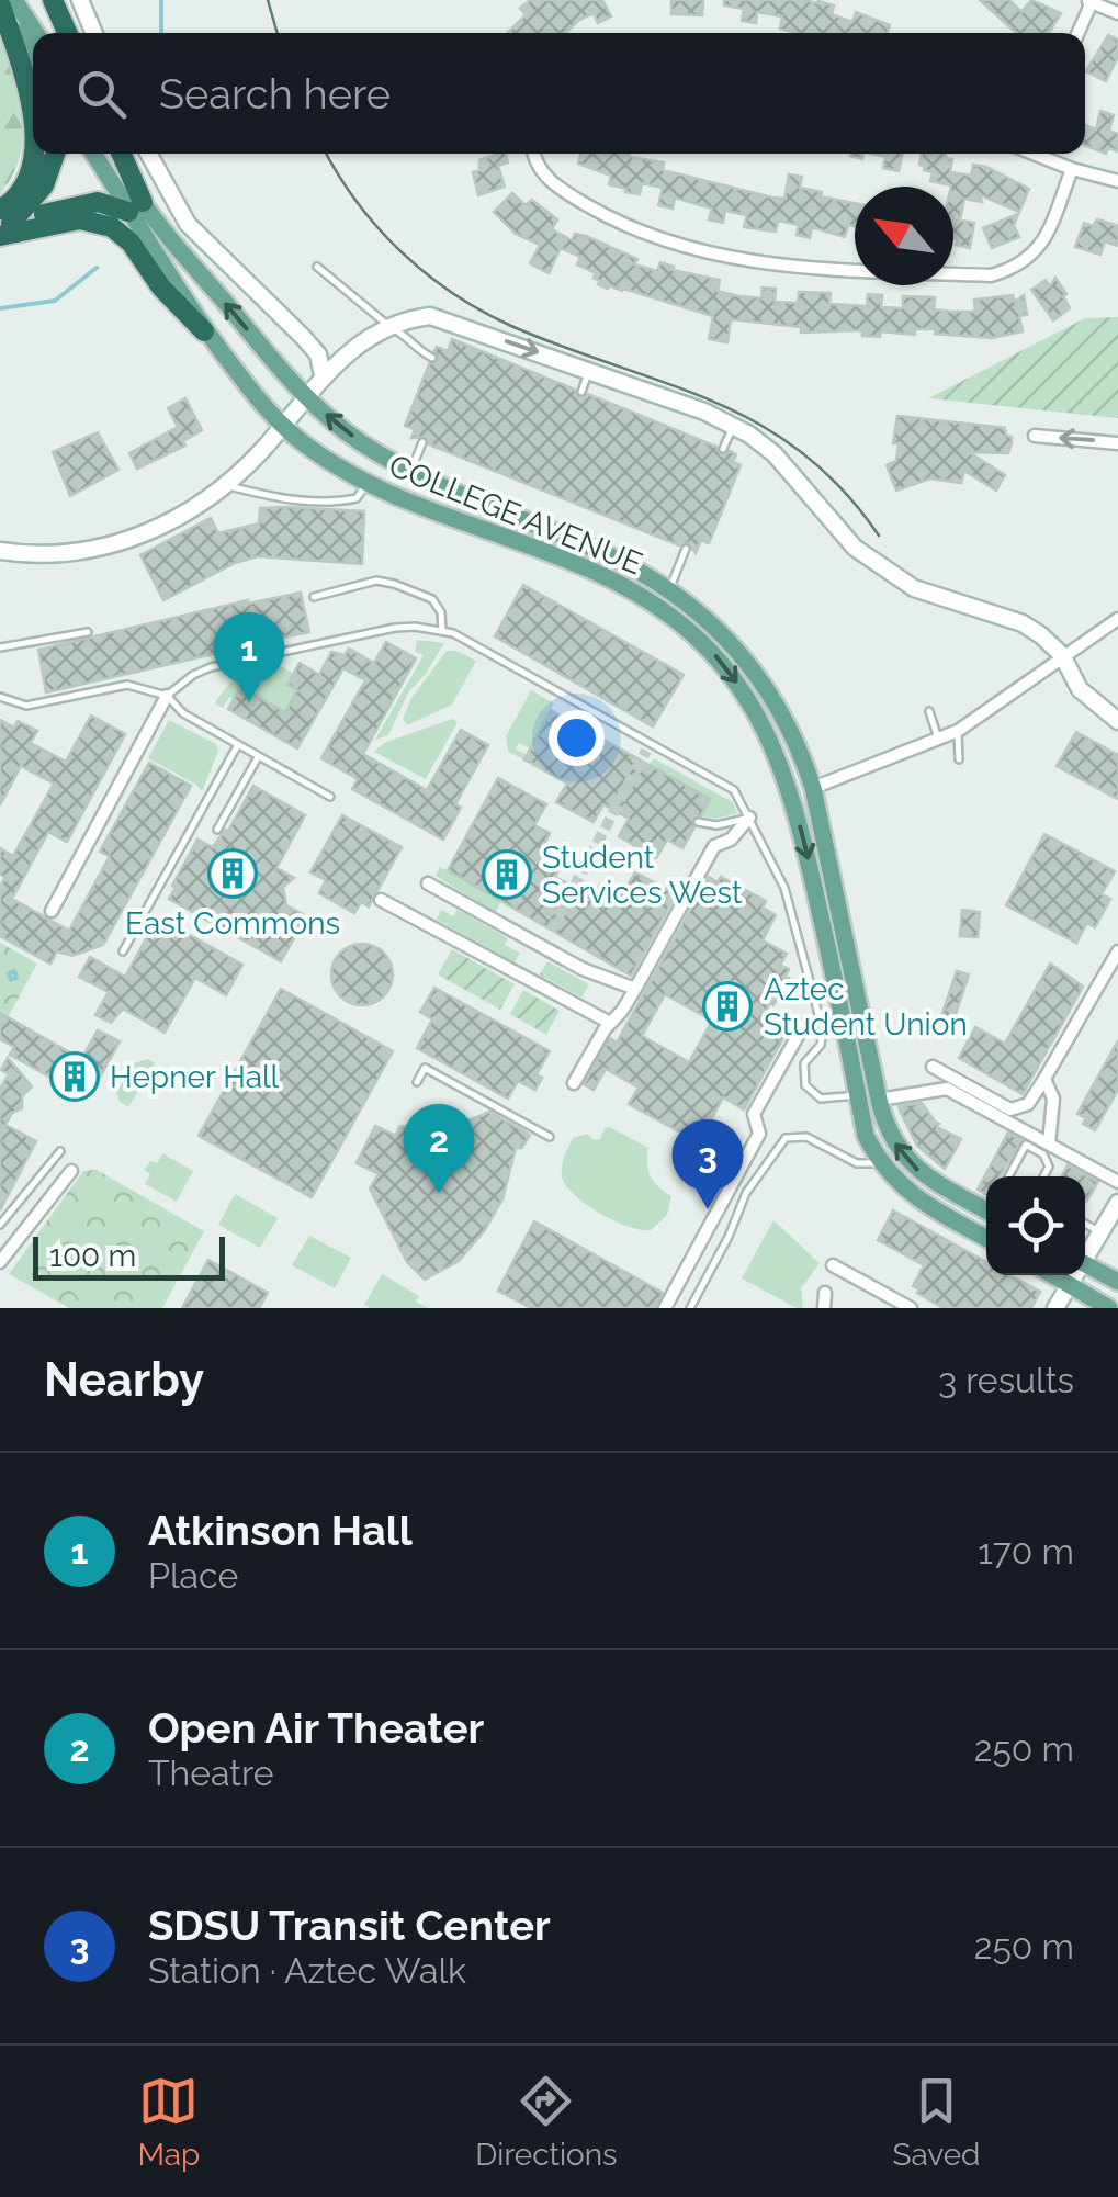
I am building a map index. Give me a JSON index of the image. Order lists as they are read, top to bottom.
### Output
{
  "streets": {
    "main road": ["COLLEGE AVENUE"]
  },
  "places": {
    "building": [
      "East Commons",
      "Student Services West",
      "Aztec Student Union",
      "Hepner Hall"
    ]
  },
  "scale_bar": "100 m",
  "north": "top left",
  "page": {
    "search": "Search here",
    "pins": ["1", "2", "3"],
    "scale": "100 m",
    "heading": ["Nearby", "3 results"],
    "list": [
      {
        "mark": "1",
        "name": "Atkinson Hall",
        "note": "Place",
        "value": "170 m"
      },
      {
        "mark": "2",
        "name": "Open Air Theater",
        "note": "Theatre",
        "value": "250 m"
      },
      {
        "mark": "3",
        "name": "SDSU Transit Center",
        "note": "Station · Aztec Walk",
        "value": "250 m"
      }
    ],
    "nav": ["Map", "Directions", "Saved"]
  }
}
